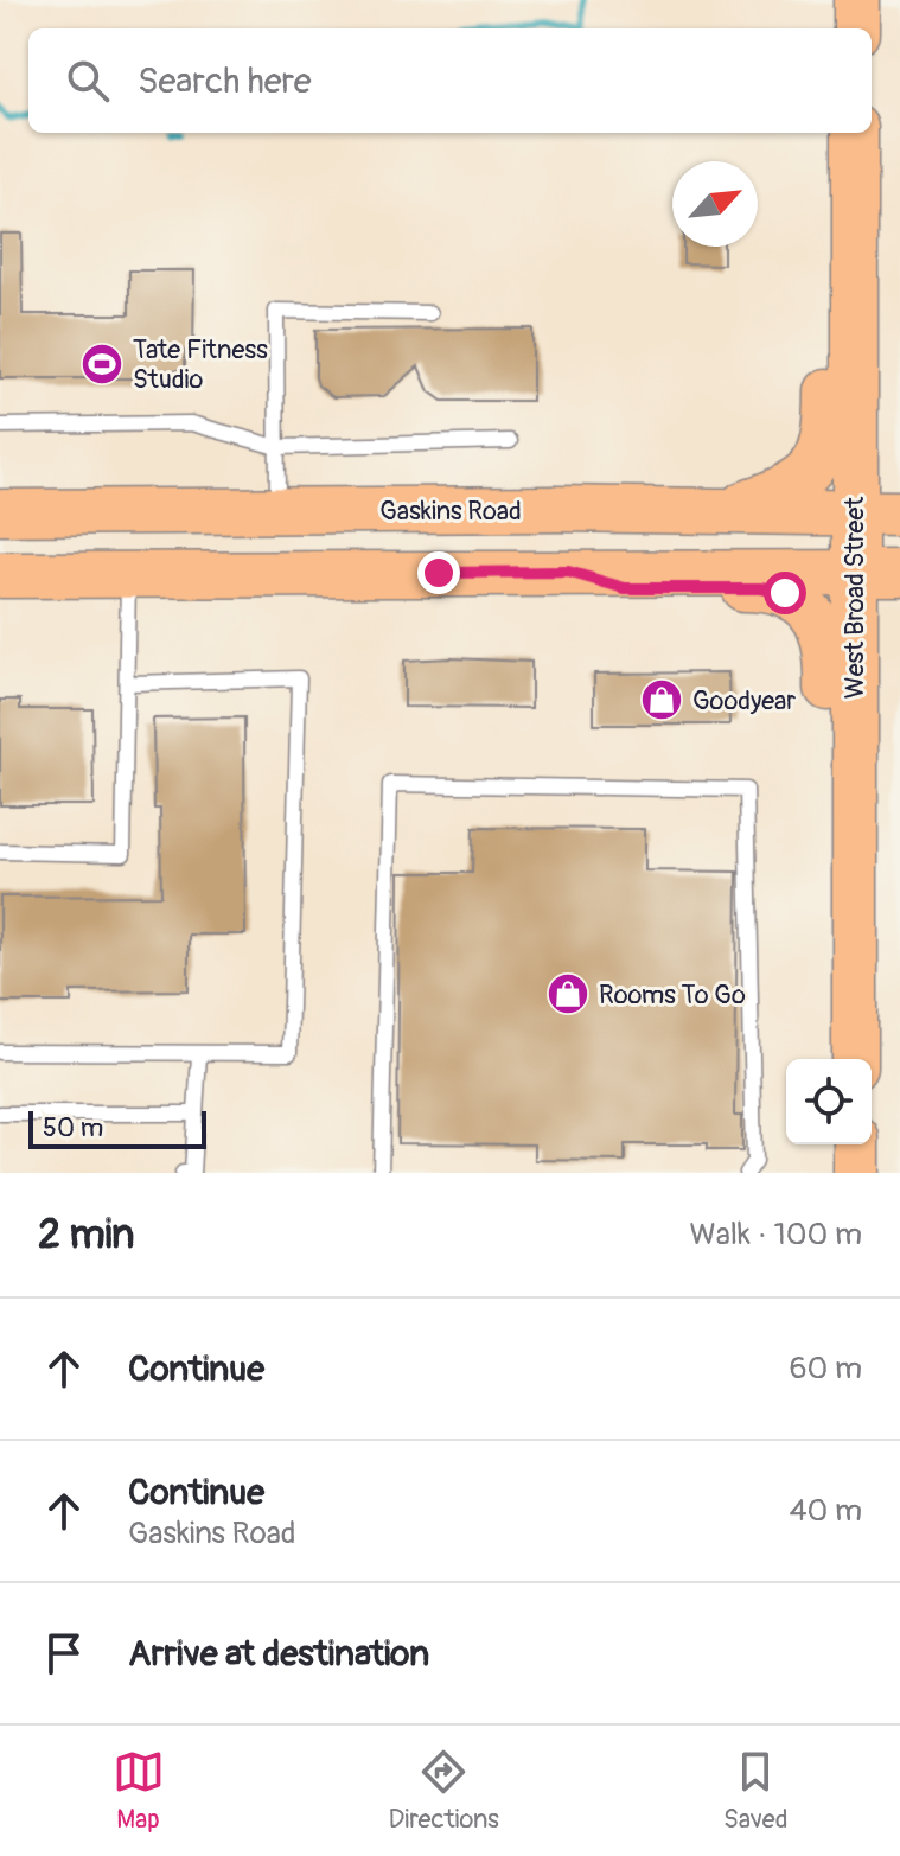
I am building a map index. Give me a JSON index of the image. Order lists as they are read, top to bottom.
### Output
{
  "streets": {
    "main road": ["Gaskins Road", "West Broad Street"]
  },
  "crossings": [
    ["Gaskins Road", "West Broad Street"]
  ],
  "places": {
    "sports": ["Tate Fitness Studio"],
    "shop": ["Goodyear", "Rooms To Go"]
  },
  "scale_bar": "50 m",
  "north": "top right",
  "page": {
    "search": "Search here",
    "scale": "50 m",
    "heading": ["2 min", "Walk · 100 m"],
    "list": [
      ["Continue", "60 m"],
      ["Continue", "Gaskins Road", "40 m"],
      "Arrive at destination"
    ],
    "nav": ["Map", "Directions", "Saved"]
  }
}
